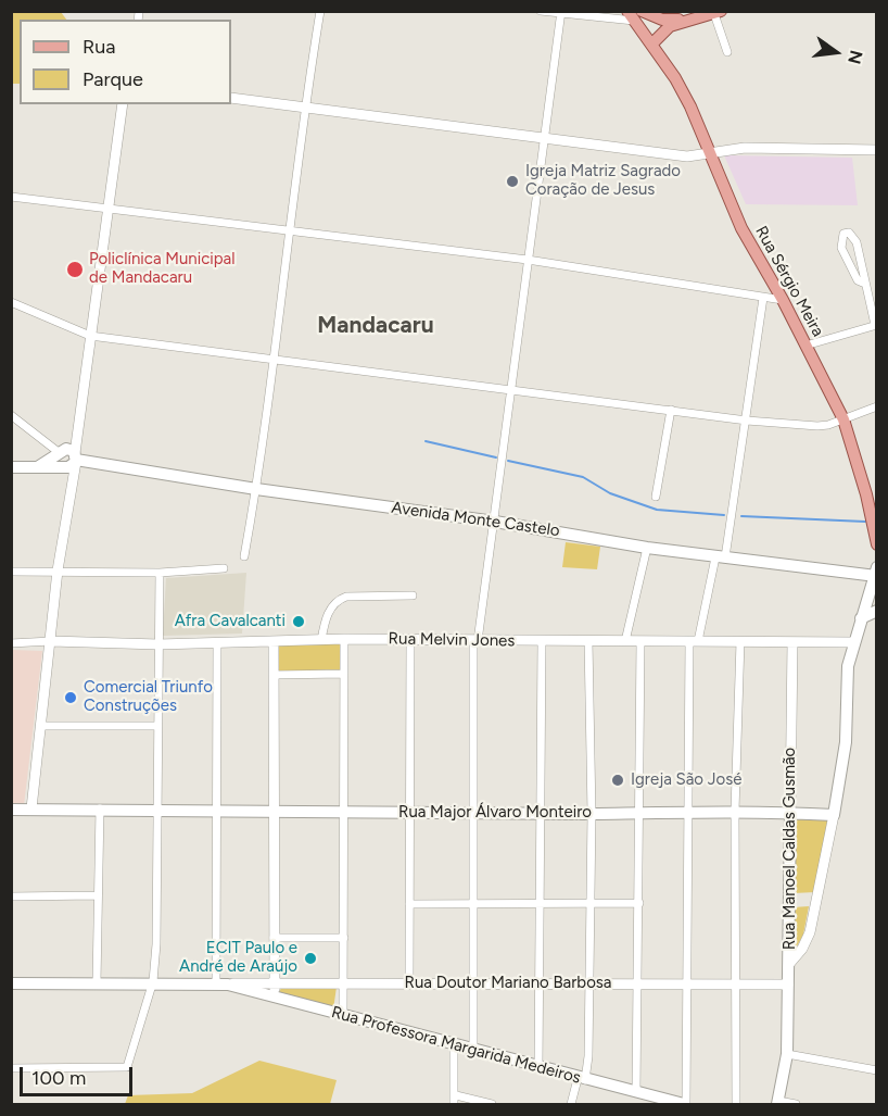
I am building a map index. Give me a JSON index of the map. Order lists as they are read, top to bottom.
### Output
{
  "streets": {
    "main road": [
      "Rua Sérgio Meira",
      "Avenida Monte Castelo",
      "Rua Major Álvaro Monteiro",
      "Rua Manoel Caldas Gusmão",
      "Rua Professora Margarida Medeiros"
    ],
    "street": ["Rua Melvin Jones", "Rua Doutor Mariano Barbosa"]
  },
  "crossings": [
    ["Rua Melvin Jones", "Rua Manoel Caldas Gusmão"],
    ["Rua Major Álvaro Monteiro", "Rua Manoel Caldas Gusmão"],
    ["Rua Manoel Caldas Gusmão", "Rua Doutor Mariano Barbosa"],
    ["Rua Doutor Mariano Barbosa", "Rua Professora Margarida Medeiros"]
  ],
  "districts": ["Mandacaru"],
  "places": [
    "Igreja Matriz Sagrado Coração de Jesus",
    "Policlínica Municipal de Mandacaru",
    "Afra Cavalcanti",
    "Comercial Triunfo Construções",
    "Igreja São José",
    "ECIT Paulo e André de Araújo"
  ],
  "legend": ["Rua", "Parque"],
  "scale_bar": "100 m",
  "north": "right"
}
